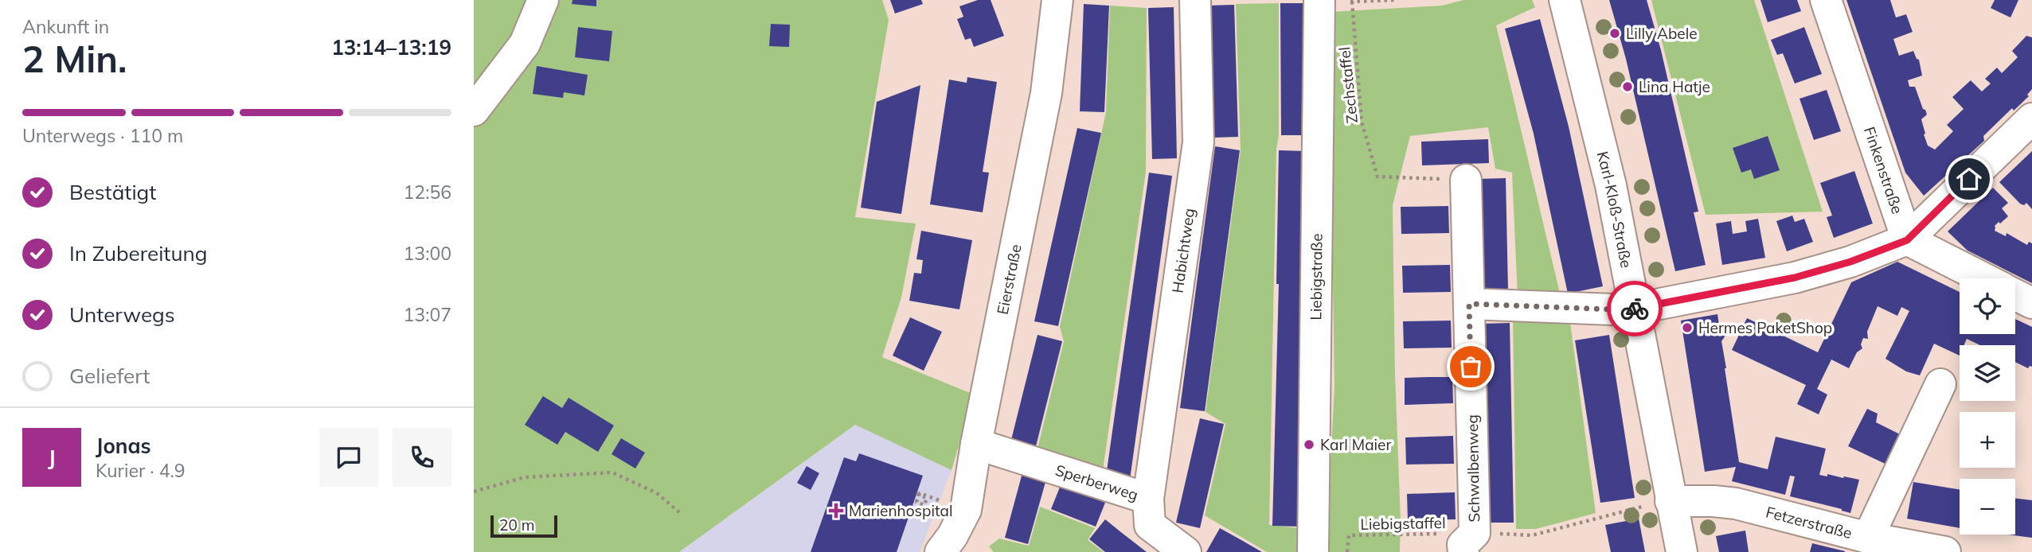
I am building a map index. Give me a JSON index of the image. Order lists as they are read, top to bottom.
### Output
{
  "streets": {
    "street": [
      "Finkenstraße",
      "Karl-Kloß-Straße",
      "Habichtweg",
      "Liebigstraße",
      "Eierstraße",
      "Schwalbenweg",
      "Sperberweg",
      "Fetzerstraße"
    ],
    "path": ["Zechstaffel", "Liebigstaffel"]
  },
  "crossings": [
    ["Zechstaffel", "Schwalbenweg"],
    ["Karl-Kloß-Straße", "Fetzerstraße"],
    ["Habichtweg", "Sperberweg"],
    ["Eierstraße", "Sperberweg"],
    ["Schwalbenweg", "Liebigstaffel"]
  ],
  "places": {
    "other": [
      "Lilly Abele",
      "Lina Hatje",
      "Hermes PaketShop",
      "Karl Maier"
    ],
    "health": ["Marienhospital"]
  },
  "scale_bar": "20 m",
  "page": {
    "heading": ["2 Min.", "Ankunft in", "13:14–13:19"],
    "panel": ["Jonas", "Kurier · 4.9"],
    "bar": "Unterwegs · 110 m",
    "list": [
      ["Bestätigt", "12:56"],
      ["In Zubereitung", "13:00"],
      ["Unterwegs", "13:07"],
      "Geliefert"
    ],
    "map_buttons": ["+", "−"],
    "round": "J",
    "scale": "20 m"
  }
}
